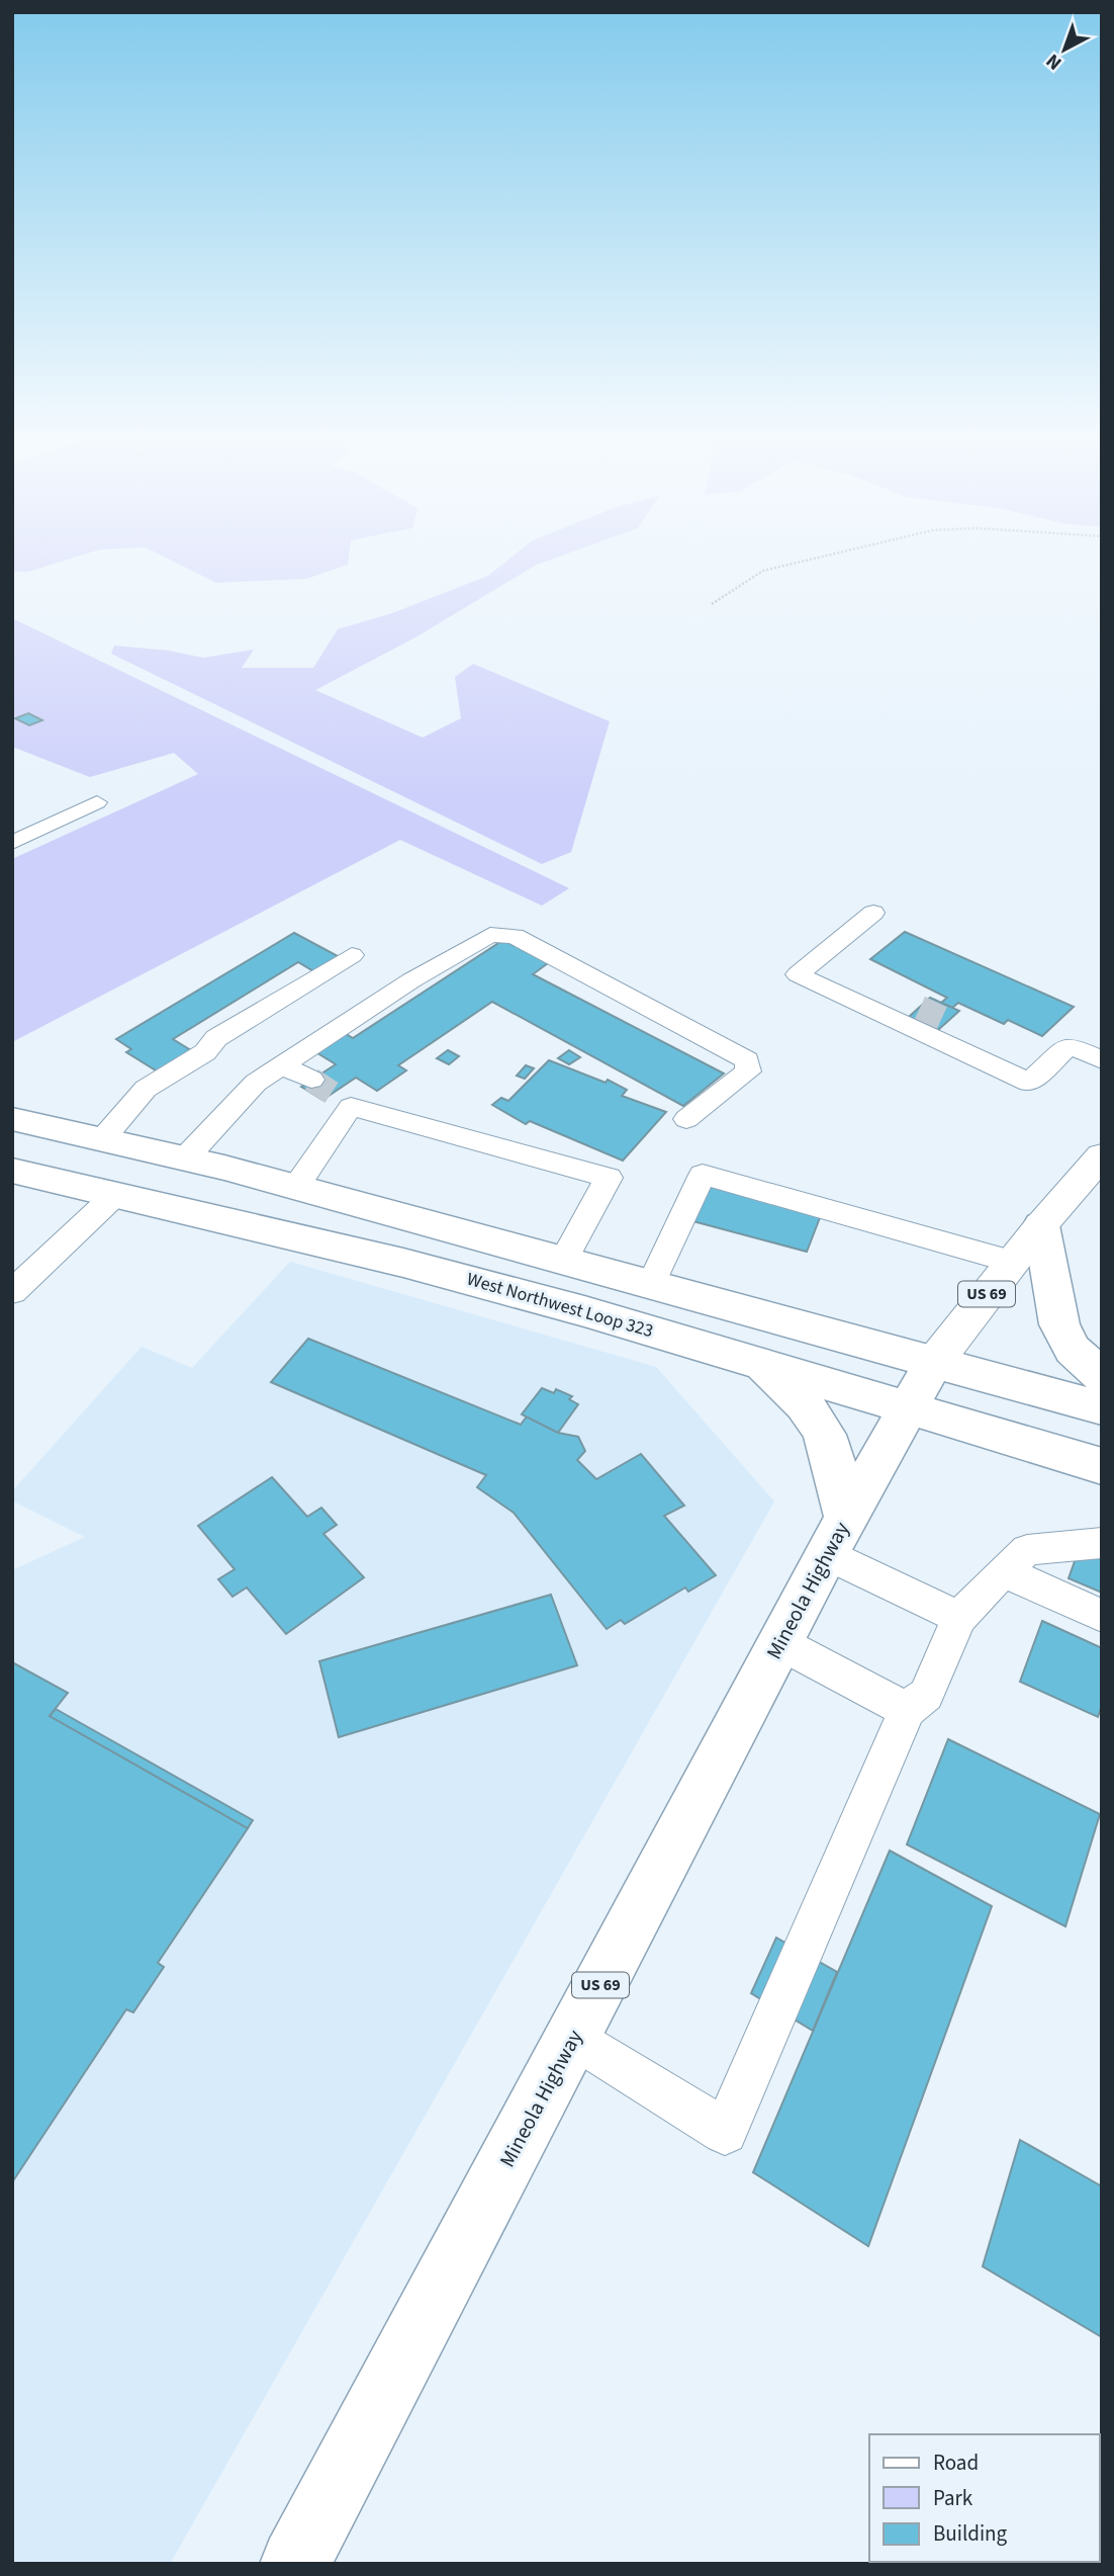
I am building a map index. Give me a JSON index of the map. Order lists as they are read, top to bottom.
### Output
{
  "streets": {
    "highway": ["US 69", "West Northwest Loop 323", "Mineola Highway"]
  },
  "crossings": [
    ["US 69", "West Northwest Loop 323"],
    ["US 69", "Mineola Highway"],
    ["West Northwest Loop 323", "Mineola Highway"]
  ],
  "legend": ["Road", "Park", "Building"],
  "north": "bottom left"
}
